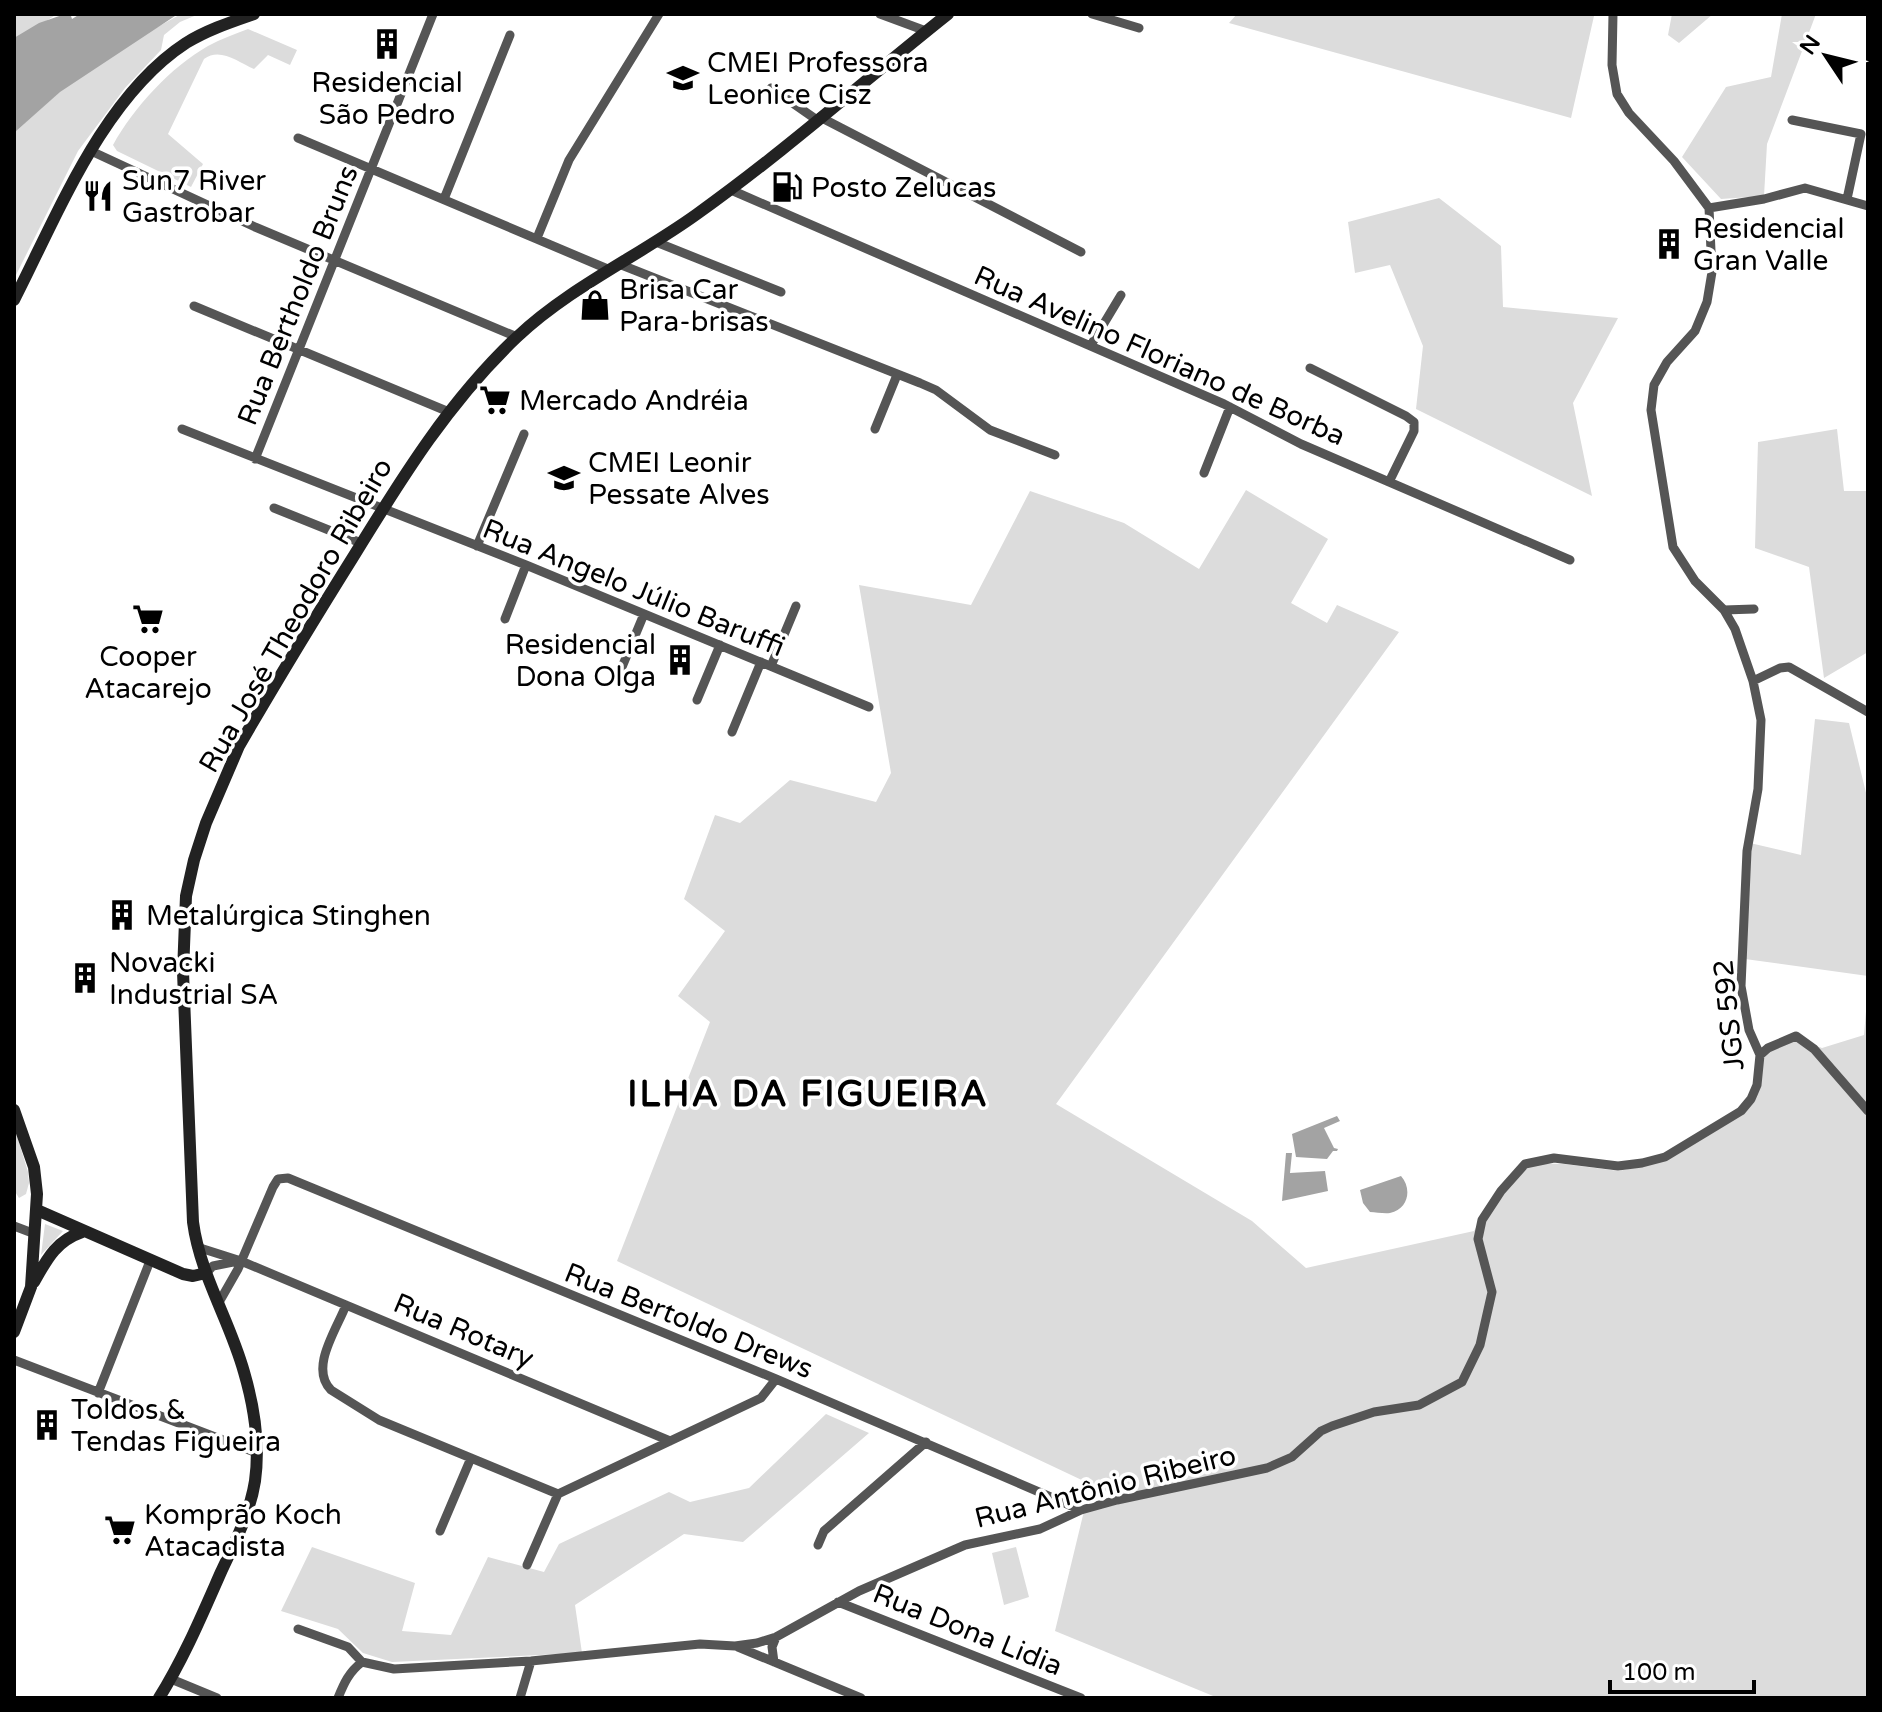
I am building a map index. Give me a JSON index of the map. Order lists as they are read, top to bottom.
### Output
{
  "streets": {
    "main road": ["Rua José Theodoro Ribeiro"],
    "street": [
      "Rua Bertholdo Bruns",
      "Rua Avelino Floriano de Borba",
      "Rua Angelo Júlio Baruffi",
      "JGS 592",
      "Rua Bertoldo Drews",
      "Rua Rotary",
      "Rua Antônio Ribeiro",
      "Rua Dona Lidia"
    ]
  },
  "crossings": [
    ["Rua Bertholdo Bruns", "Rua Angelo Júlio Baruffi"],
    ["Rua Avelino Floriano de Borba", "Rua José Theodoro Ribeiro"],
    ["Rua Angelo Júlio Baruffi", "Rua José Theodoro Ribeiro"],
    ["Rua José Theodoro Ribeiro", "Rua Rotary"],
    ["JGS 592", "Rua Antônio Ribeiro"],
    ["Rua Bertoldo Drews", "Rua Rotary"],
    ["Rua Bertoldo Drews", "Rua Antônio Ribeiro"],
    ["Rua Antônio Ribeiro", "Rua Dona Lidia"]
  ],
  "districts": ["ILHA DA FIGUEIRA"],
  "places": {
    "building": [
      "Residencial São Pedro",
      "Residencial Gran Valle",
      "Residencial Dona Olga",
      "Metalúrgica Stinghen",
      "Novacki Industrial SA",
      "Toldos & Tendas Figueira"
    ],
    "school or university": ["CMEI Professora Leonice Cisz", "CMEI Leonir Pessate Alves"],
    "fuel station": ["Posto Zelucas"],
    "restaurant": ["Sun7 River Gastrobar"],
    "shop": ["Brisa Car Para-brisas"],
    "supermarket": ["Mercado Andréia", "Cooper Atacarejo", "Komprão Koch Atacadista"]
  },
  "scale_bar": "100 m",
  "north": "top left"
}
